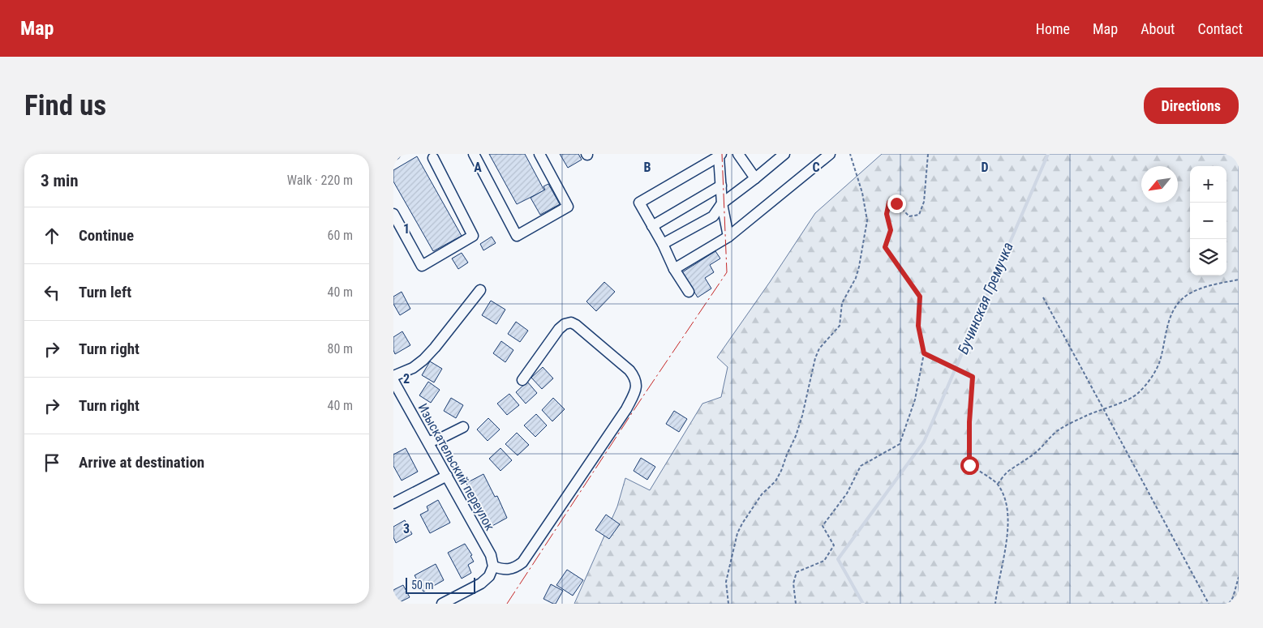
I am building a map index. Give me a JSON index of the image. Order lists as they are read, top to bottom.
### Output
{
  "streets": {
    "street": ["Изыскательский переулок"]
  },
  "water": ["Бучинская Гремучка"],
  "scale_bar": "50 m",
  "north": "bottom left",
  "page": {
    "header": "Map",
    "nav": [
      "Home",
      "Map",
      "About",
      "Contact"
    ],
    "buttons": "Directions",
    "title": "Find us",
    "heading": ["3 min", "Walk · 220 m"],
    "map_buttons": ["+", "−"],
    "list": [
      ["Continue", "60 m"],
      ["Turn left", "40 m"],
      ["Turn right", "80 m"],
      ["Turn right", "40 m"],
      "Arrive at destination"
    ],
    "scale": "50 m"
  },
  "grid": {
    "columns": [
      "A",
      "B",
      "C",
      "D"
    ],
    "rows": ["1", "2", "3"]
  }
}
